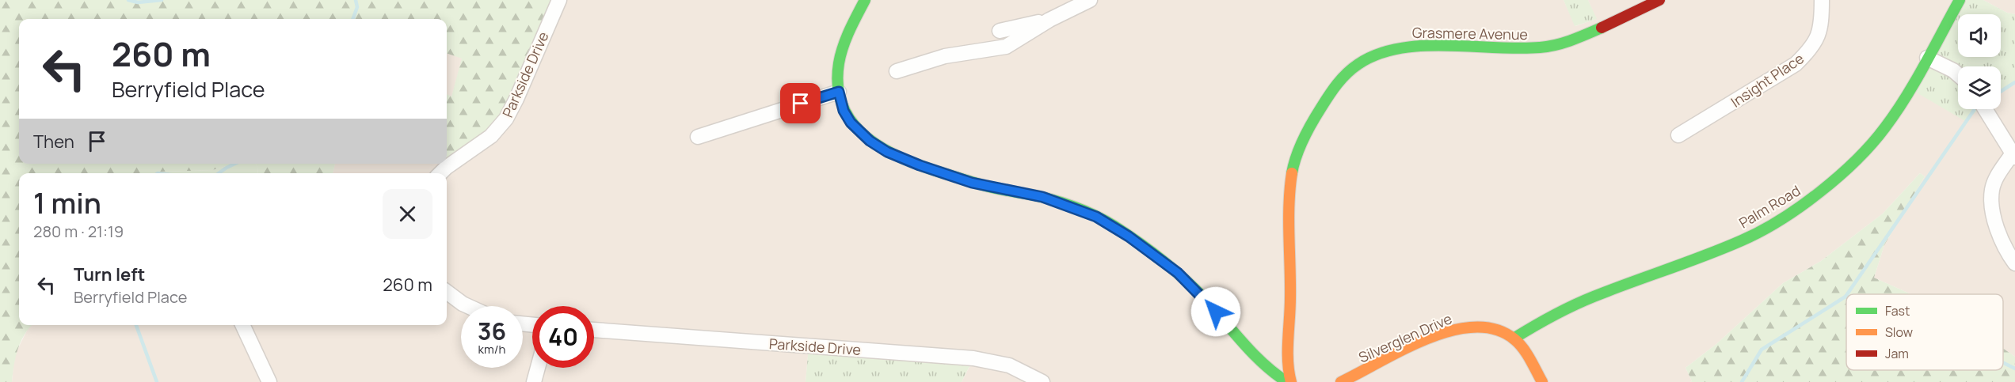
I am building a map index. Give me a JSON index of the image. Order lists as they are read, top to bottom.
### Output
{
  "streets": {
    "street": [
      "Grasmere Avenue",
      "Parkside Drive",
      "Insight Place",
      "Palm Road",
      "Silverglen Drive"
    ]
  },
  "crossings": [
    ["Palm Road", "Silverglen Drive"]
  ],
  "legend": ["Fast", "Slow", "Jam"],
  "page": {
    "turn": ["260 m", "Berryfield Place"],
    "then": "Then",
    "heading": ["1 min", "280 m · 21:19"],
    "list": [
      {
        "name": "Turn left",
        "note": "Berryfield Place",
        "value": "260 m"
      }
    ],
    "speed": "36 km/h",
    "limit": "40"
  }
}
